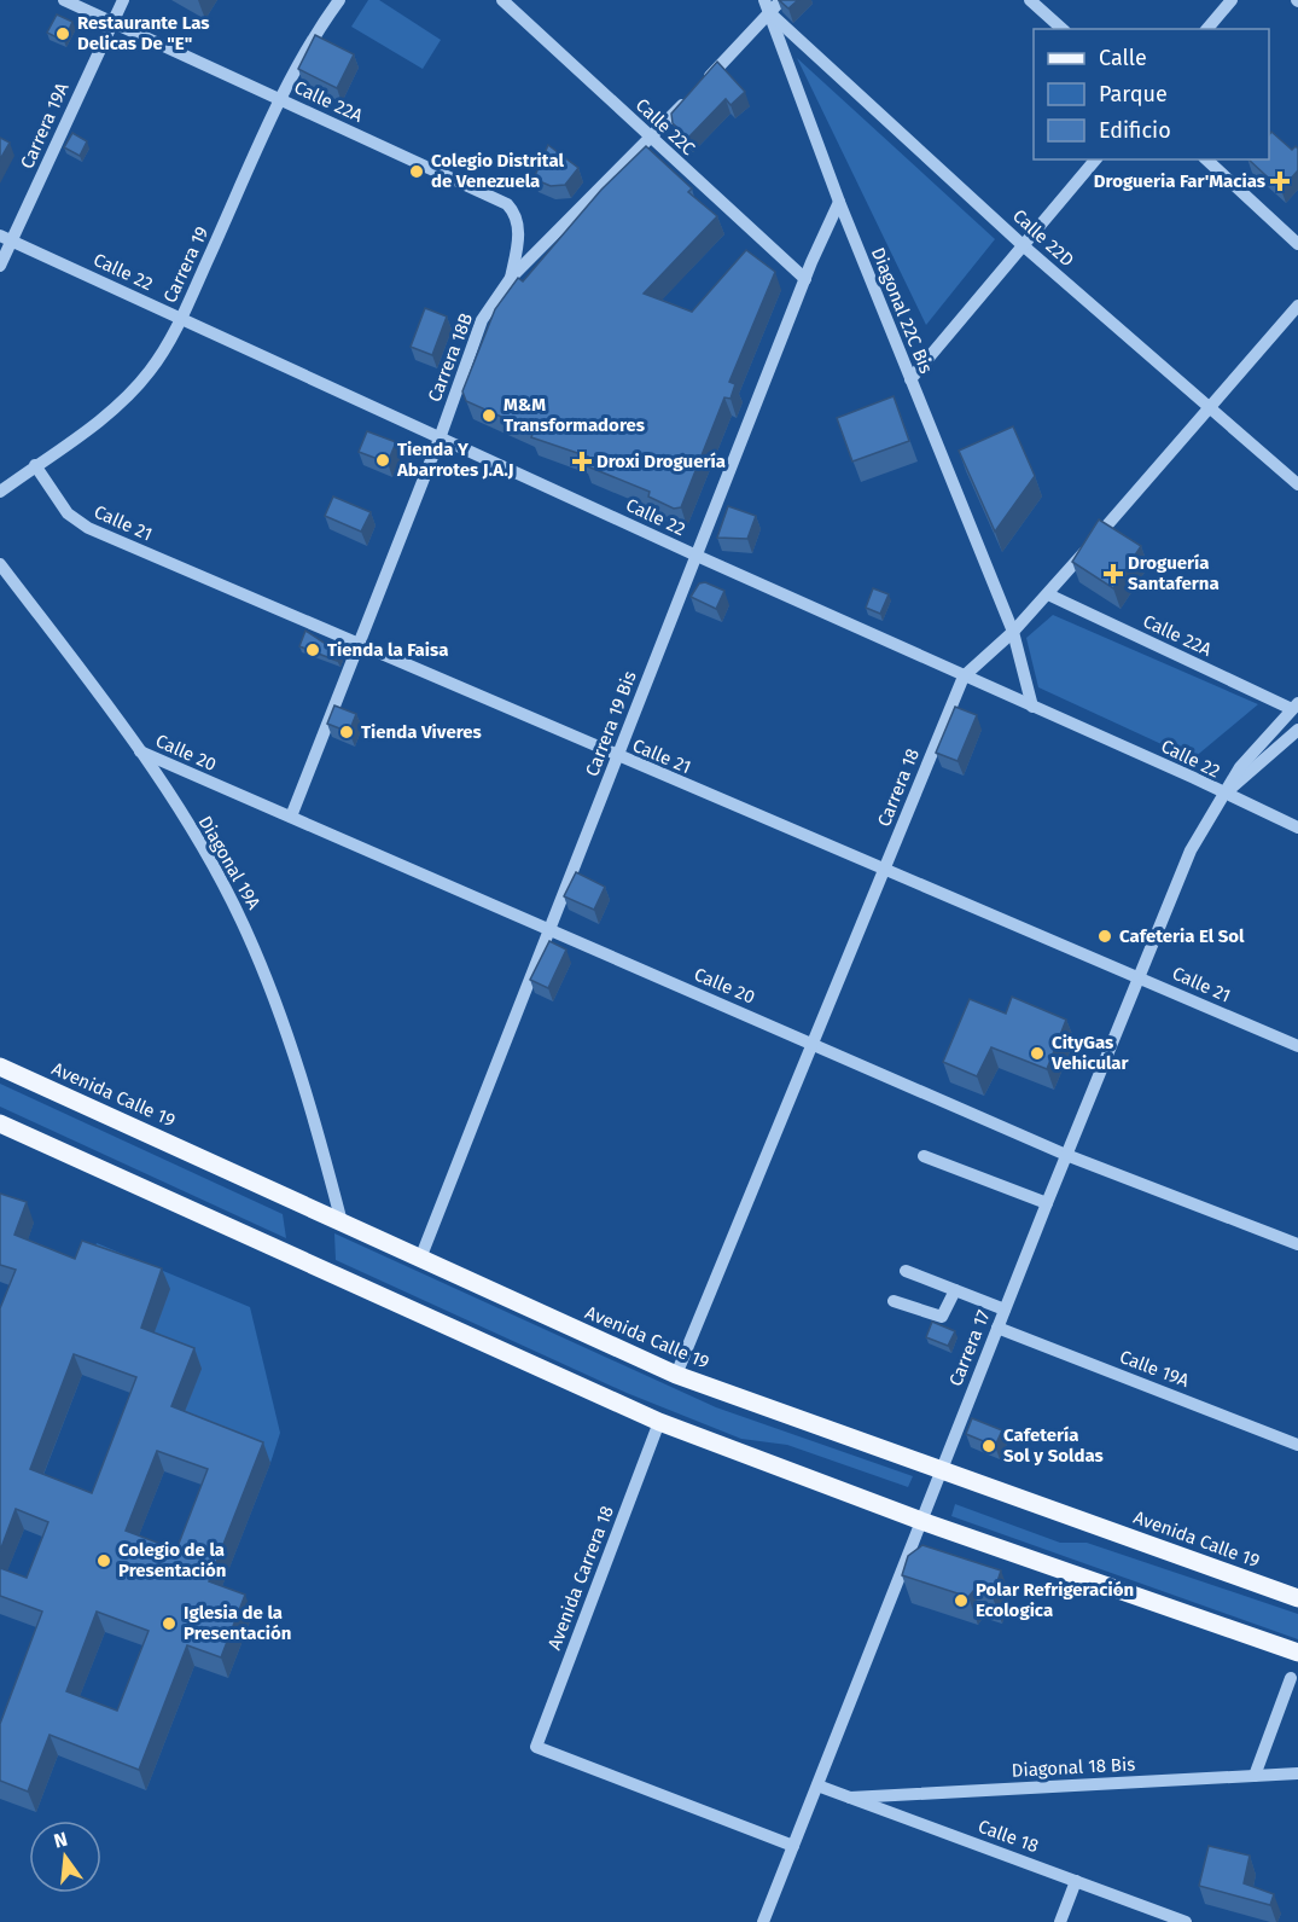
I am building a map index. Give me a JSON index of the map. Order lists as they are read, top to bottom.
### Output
{
  "streets": {
    "main road": ["Avenida Calle 19"],
    "street": [
      "Calle 22A",
      "Carrera 19A",
      "Calle 22C",
      "Calle 22D",
      "Carrera 19",
      "Calle 22",
      "Diagonal 22C Bis",
      "Carrera 18B",
      "Calle 21",
      "Carrera 19 Bis",
      "Calle 20",
      "Carrera 18",
      "Diagonal 19A",
      "Carrera 17",
      "Calle 19A",
      "Avenida Carrera 18",
      "Diagonal 18 Bis",
      "Calle 18"
    ]
  },
  "crossings": [
    ["Calle 22A", "Carrera 19A"],
    ["Calle 22A", "Carrera 19"],
    ["Calle 22A", "Carrera 18B"],
    ["Calle 22A", "Carrera 18"],
    ["Calle 22A", "Carrera 17"],
    ["Carrera 19A", "Calle 22"],
    ["Calle 22C", "Carrera 18B"],
    ["Calle 22C", "Carrera 19 Bis"],
    ["Calle 22D", "Diagonal 22C Bis"],
    ["Calle 22D", "Carrera 18"],
    ["Carrera 19", "Calle 22"],
    ["Carrera 19", "Calle 21"],
    ["Calle 22", "Diagonal 22C Bis"],
    ["Calle 22", "Carrera 18B"],
    ["Calle 22", "Carrera 19 Bis"],
    ["Calle 22", "Carrera 18"],
    ["Calle 22", "Carrera 17"],
    ["Diagonal 22C Bis", "Carrera 19 Bis"],
    ["Diagonal 22C Bis", "Carrera 18"],
    ["Carrera 18B", "Calle 21"],
    ["Carrera 18B", "Calle 20"],
    ["Calle 21", "Carrera 19 Bis"],
    ["Calle 21", "Carrera 18"],
    ["Calle 21", "Carrera 17"],
    ["Carrera 19 Bis", "Calle 20"],
    ["Carrera 19 Bis", "Avenida Calle 19"],
    ["Calle 20", "Carrera 18"],
    ["Calle 20", "Diagonal 19A"],
    ["Calle 20", "Carrera 17"],
    ["Carrera 18", "Avenida Calle 19"],
    ["Diagonal 19A", "Avenida Calle 19"],
    ["Avenida Calle 19", "Carrera 17"],
    ["Carrera 17", "Calle 19A"],
    ["Carrera 17", "Avenida Carrera 18"],
    ["Carrera 17", "Calle 18"],
    ["Diagonal 18 Bis", "Calle 18"]
  ],
  "places": {
    "other": [
      "Restaurante Las Delicas De \"E\"",
      "Colegio Distrital de Venezuela",
      "M&M Transformadores",
      "Tienda Y Abarrotes J.A.J",
      "Tienda la Faisa",
      "Tienda Viveres",
      "Cafeteria El Sol",
      "CityGas Vehicular",
      "Cafetería Sol y Soldas",
      "Colegio de la Presentación",
      "Polar Refrigeración Ecologica",
      "Iglesia de la Presentación"
    ],
    "health": ["Drogueria Far'Macias", "Droxi Droguería", "Droguería Santaferna"]
  },
  "legend": ["Calle", "Parque", "Edificio"],
  "north": "top"
}
